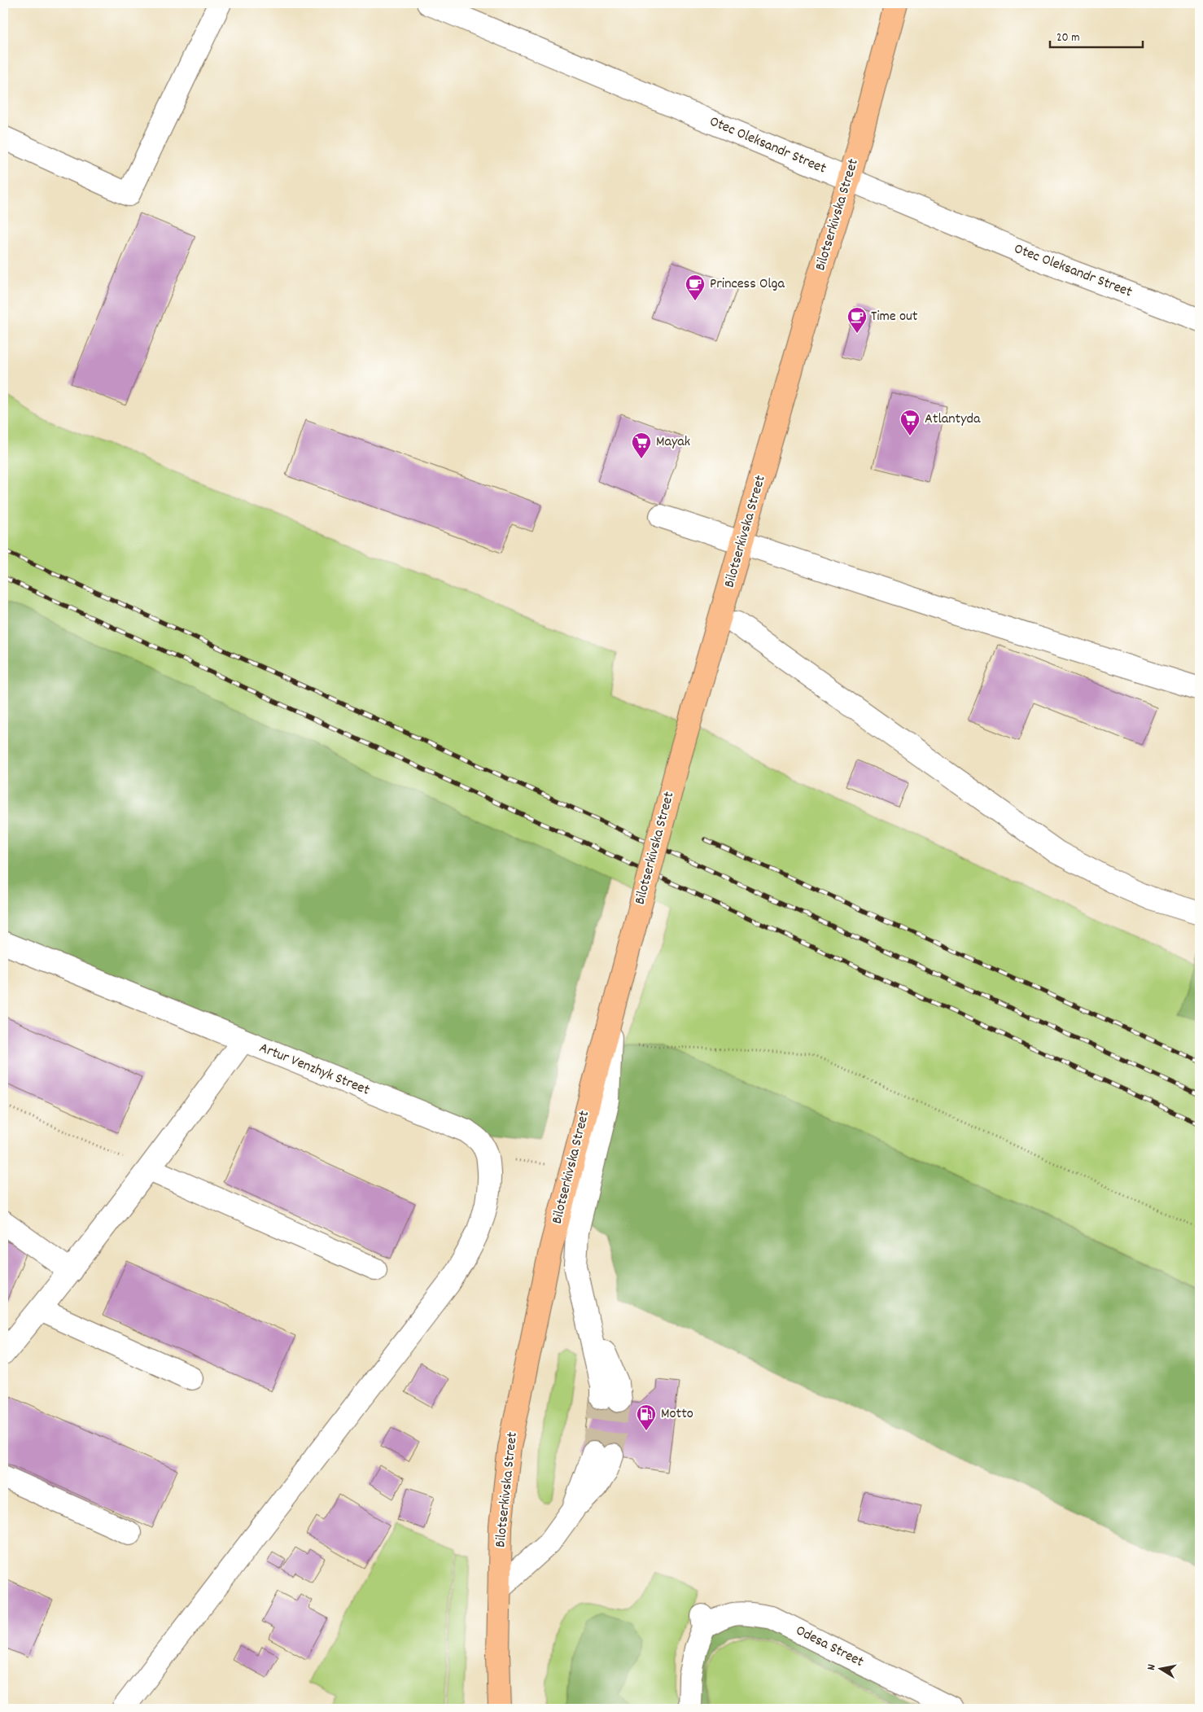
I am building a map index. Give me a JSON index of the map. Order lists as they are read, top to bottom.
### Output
{
  "streets": {
    "main road": ["Bilotserkivska Street"],
    "street": ["Otec Oleksandr Street", "Artur Venzhyk Street", "Odesa Street"]
  },
  "crossings": [
    ["Otec Oleksandr Street", "Bilotserkivska Street"]
  ],
  "places": {
    "cafe": ["Princess Olga", "Time out"],
    "supermarket": ["Atlantyda", "Mayak"],
    "fuel station": ["Motto"]
  },
  "scale_bar": "20 m",
  "north": "left"
}
